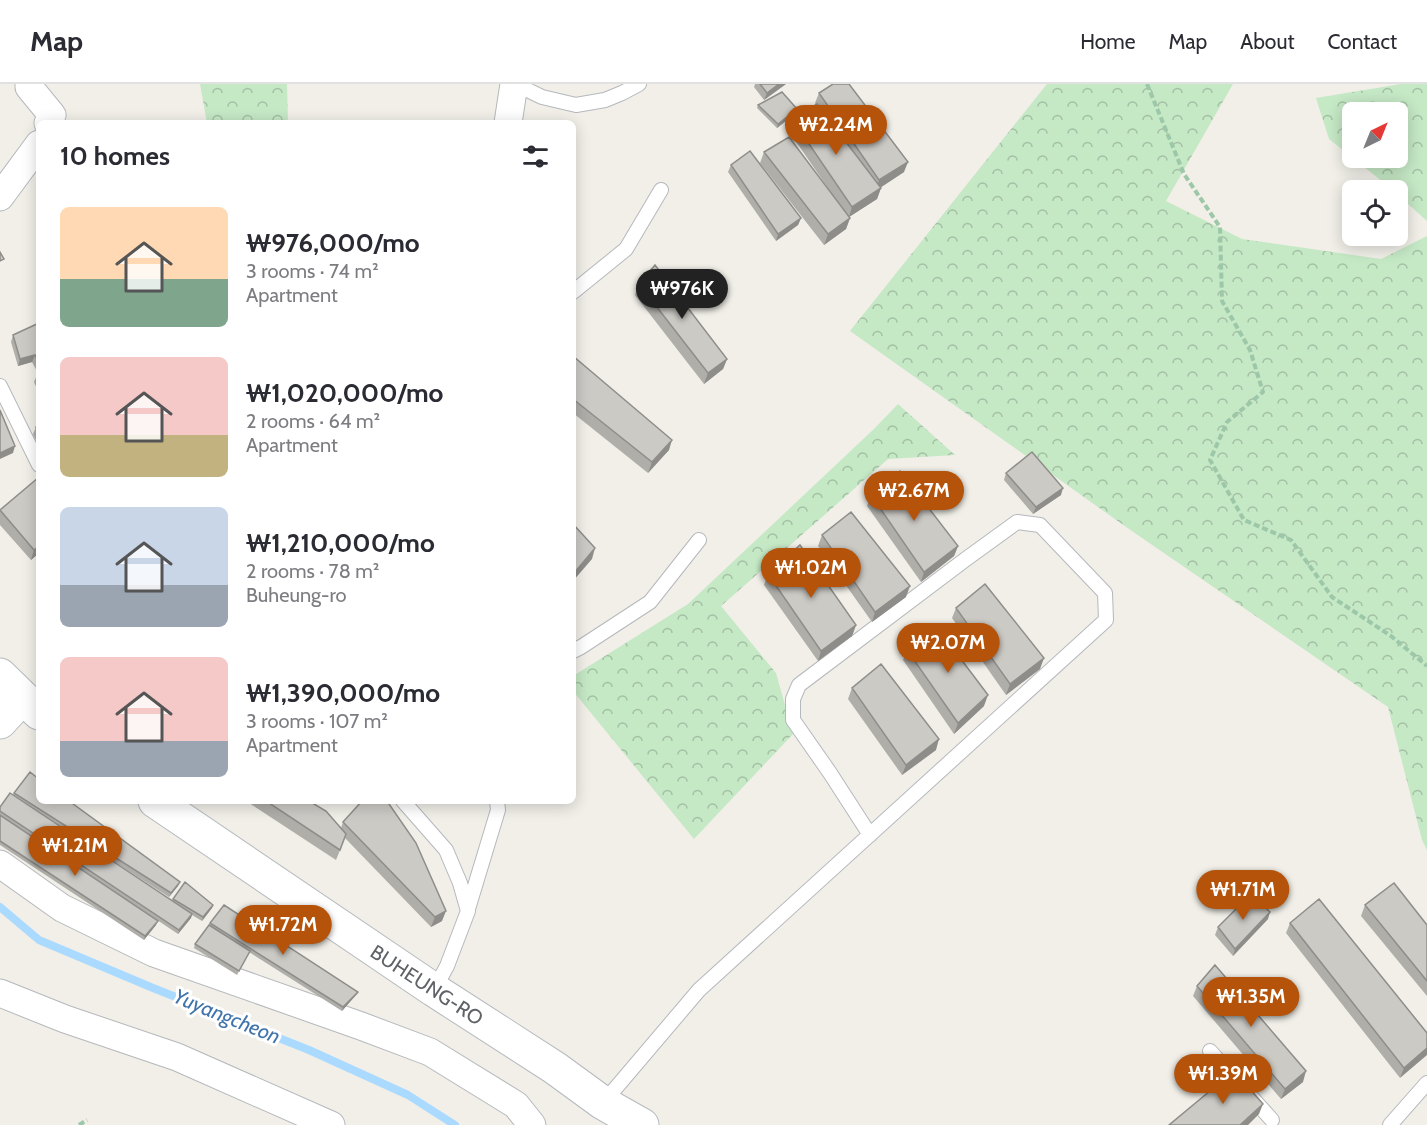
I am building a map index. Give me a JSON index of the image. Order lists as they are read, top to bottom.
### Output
{
  "streets": {
    "main road": ["BUHEUNG-RO"]
  },
  "water": ["Yuyangcheon"],
  "north": "top right",
  "page": {
    "header": "Map",
    "nav": [
      "Home",
      "Map",
      "About",
      "Contact"
    ],
    "price": [
      "₩2.24M",
      "₩976K",
      "₩2.67M",
      "₩1.02M",
      "₩2.07M",
      "₩1.21M",
      "₩1.71M",
      "₩1.72M",
      "₩1.35M",
      "₩1.39M"
    ],
    "heading": "10 homes",
    "list": [
      {
        "name": "₩976,000/mo",
        "note": "3 rooms · 74 m² · Apartment"
      },
      {
        "name": "₩1,020,000/mo",
        "note": "2 rooms · 64 m² · Apartment"
      },
      {
        "name": "₩1,210,000/mo",
        "note": "2 rooms · 78 m² · Buheung-ro"
      },
      {
        "name": "₩1,390,000/mo",
        "note": "3 rooms · 107 m² · Apartment"
      }
    ]
  }
}
